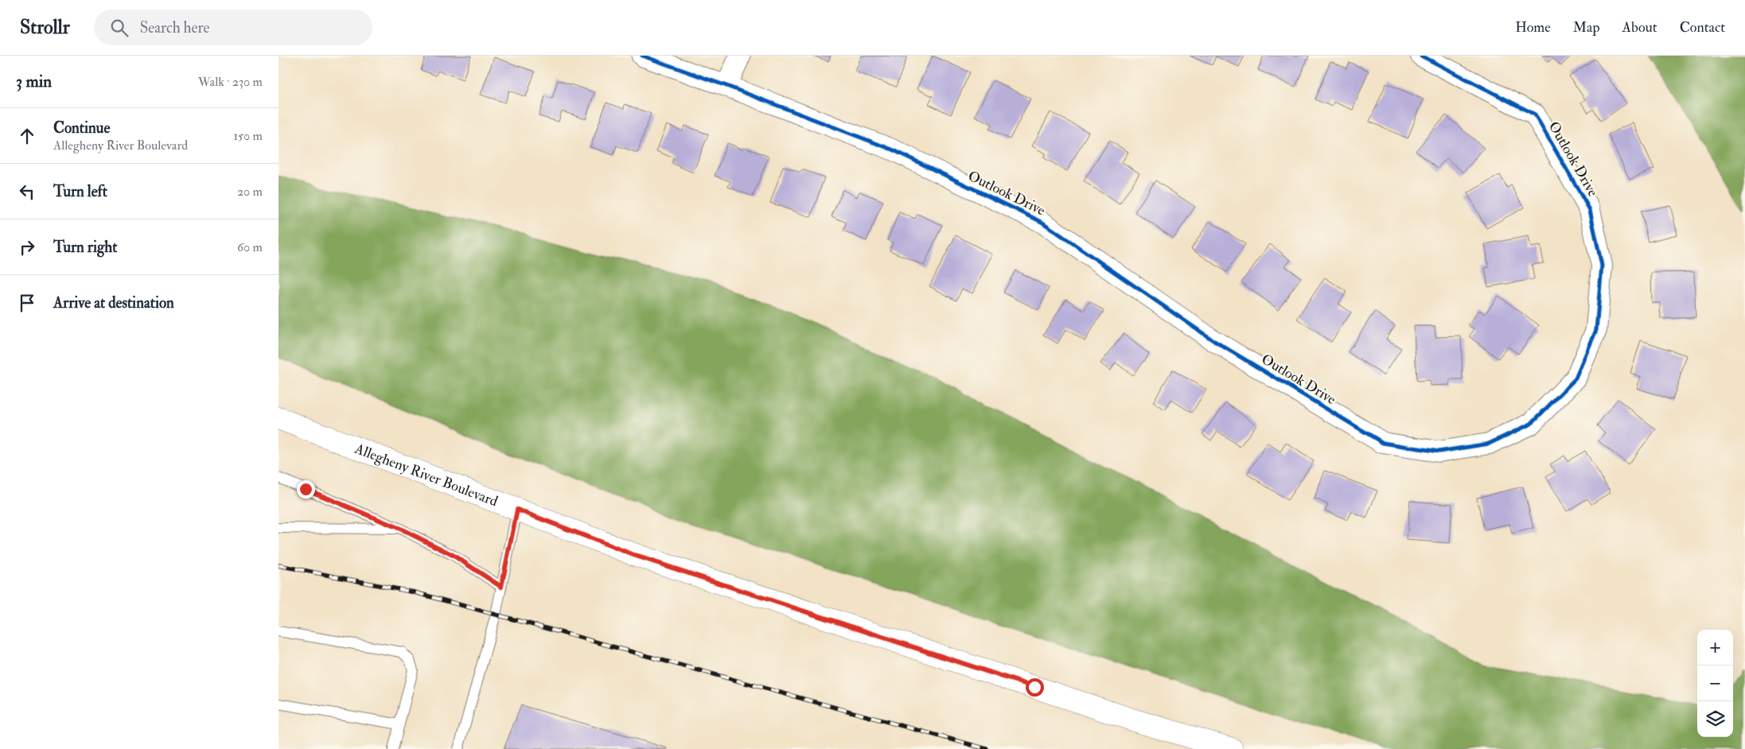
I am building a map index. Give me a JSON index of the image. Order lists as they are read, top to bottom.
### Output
{
  "streets": {
    "main road": ["Allegheny River Boulevard"],
    "street": ["Outlook Drive"]
  },
  "page": {
    "header": "Strollr",
    "search": "Search here",
    "nav": [
      "Home",
      "Map",
      "About",
      "Contact"
    ],
    "heading": ["3 min", "Walk · 230 m"],
    "list": [
      ["Continue", "Allegheny River Boulevard", "150 m"],
      ["Turn left", "20 m"],
      ["Turn right", "60 m"],
      "Arrive at destination"
    ],
    "map_buttons": ["+", "−"]
  }
}
